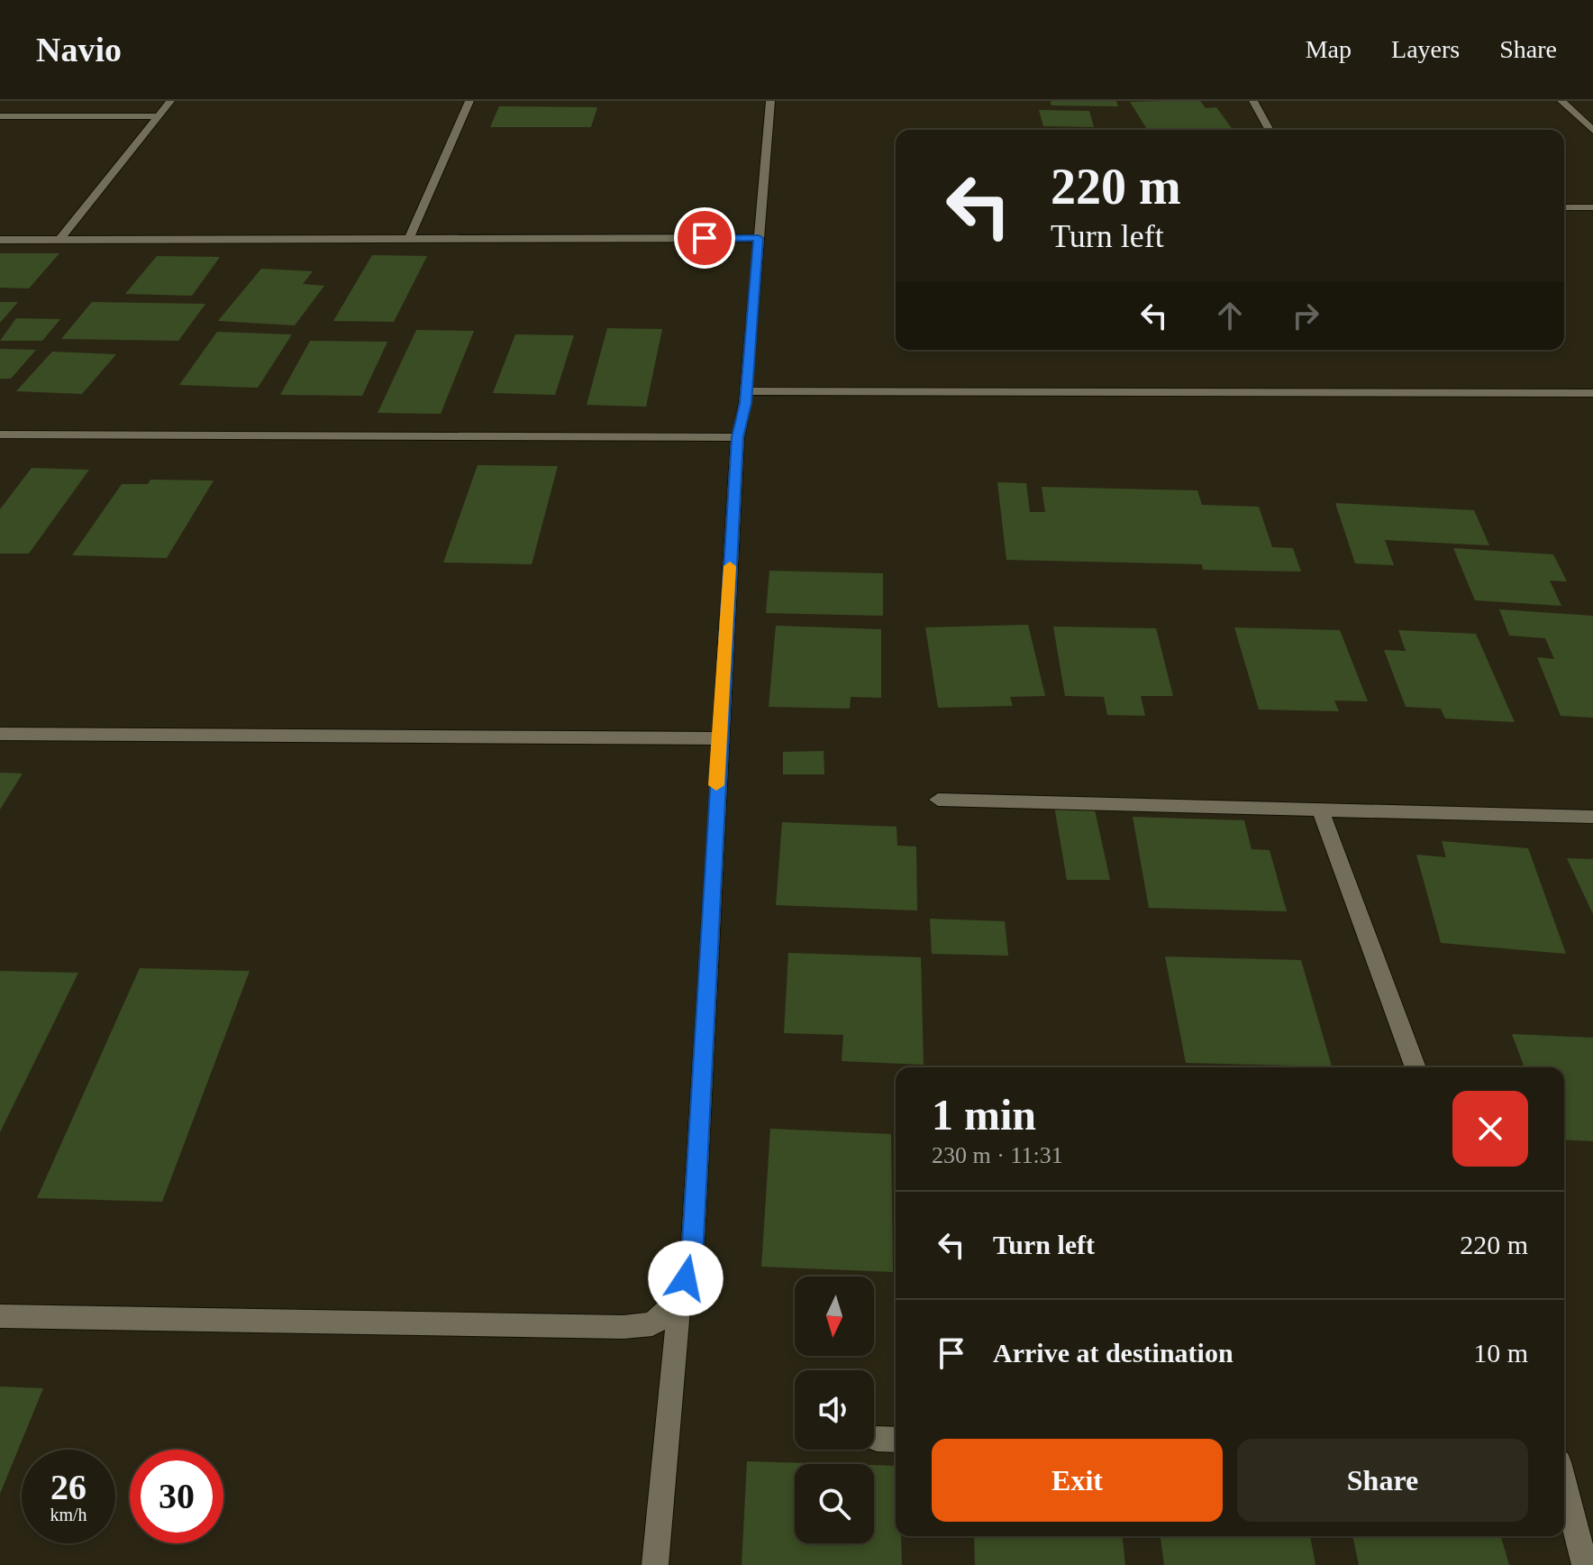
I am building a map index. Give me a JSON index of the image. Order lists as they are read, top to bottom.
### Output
{
  "north": "bottom",
  "page": {
    "header": "Navio",
    "nav": ["Map", "Layers", "Share"],
    "turn": ["220 m", "Turn left"],
    "heading": ["1 min", "230 m · 11:31"],
    "list": [
      {
        "name": "Turn left",
        "value": "220 m"
      },
      {
        "name": "Arrive at destination",
        "value": "10 m"
      }
    ],
    "buttons": ["Exit", "Share"],
    "speed": "26 km/h",
    "limit": "30"
  }
}
